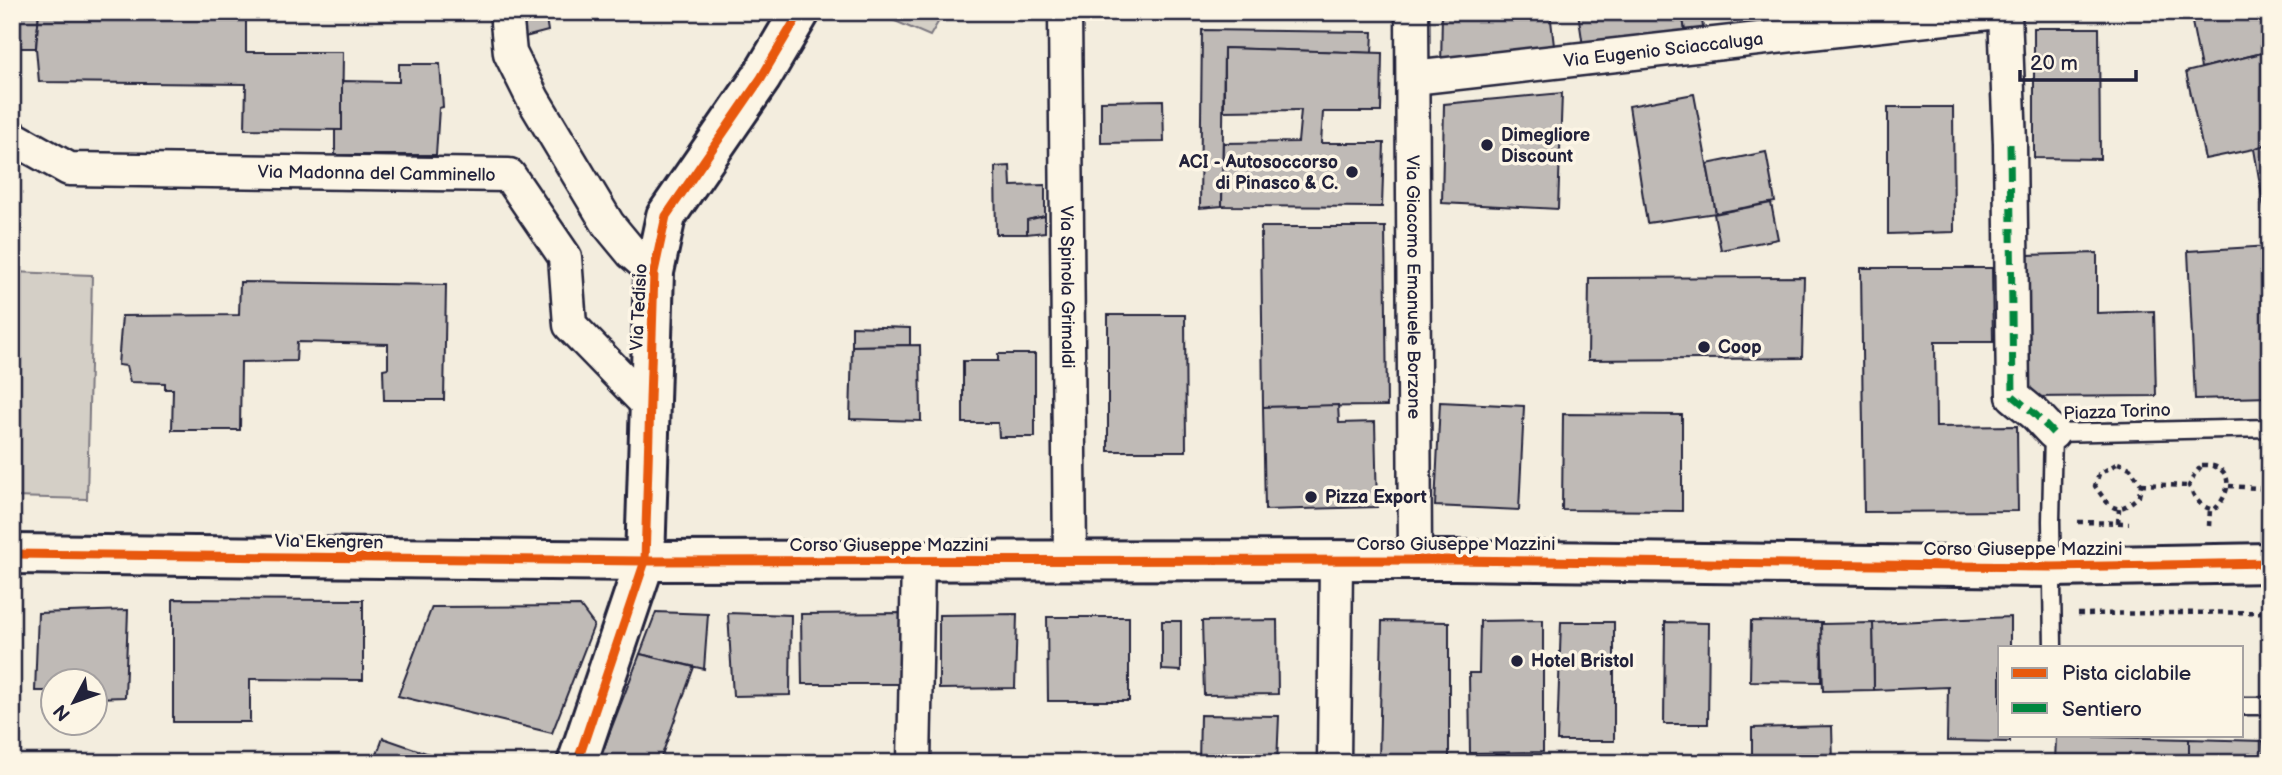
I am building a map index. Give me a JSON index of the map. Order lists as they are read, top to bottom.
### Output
{
  "streets": {
    "street": [
      "Via Eugenio Sciaccaluga",
      "Via Madonna del Camminello",
      "Via Giacomo Emanuele Borzone",
      "Via Spinola Grimaldi",
      "Via Tedisio",
      "Via Ekengren",
      "Corso Giuseppe Mazzini"
    ],
    "lane": ["Piazza Torino"]
  },
  "crossings": [
    ["Via Eugenio Sciaccaluga", "Via Giacomo Emanuele Borzone"],
    ["Via Madonna del Camminello", "Via Tedisio"],
    ["Via Giacomo Emanuele Borzone", "Corso Giuseppe Mazzini"],
    ["Via Spinola Grimaldi", "Corso Giuseppe Mazzini"],
    ["Via Tedisio", "Via Ekengren"],
    ["Via Tedisio", "Corso Giuseppe Mazzini"],
    ["Piazza Torino", "Corso Giuseppe Mazzini"],
    ["Via Ekengren", "Corso Giuseppe Mazzini"]
  ],
  "places": [
    "Dimegliore Discount",
    "ACI - Autosoccorso di Pinasco & C.",
    "Coop",
    "Pizza Export",
    "Hotel Bristol"
  ],
  "legend": ["Pista ciclabile", "Sentiero"],
  "scale_bar": "20 m",
  "north": "bottom left"
}
